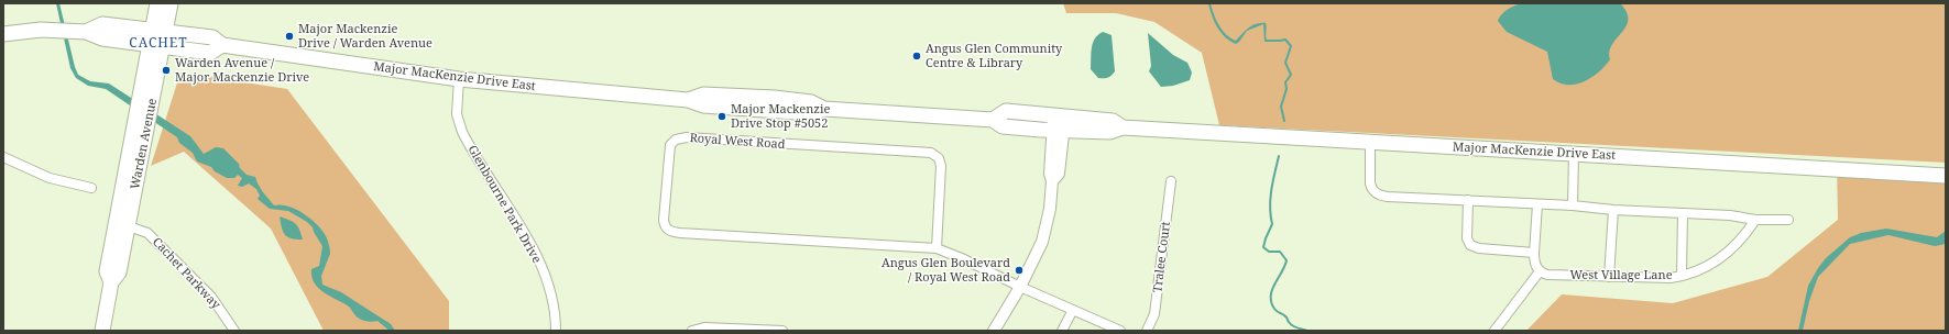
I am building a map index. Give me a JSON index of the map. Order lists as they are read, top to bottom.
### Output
{
  "streets": {
    "main road": ["Major MacKenzie Drive East", "Warden Avenue"],
    "street": [
      "Royal West Road",
      "Glenbourne Park Drive",
      "Tralee Court",
      "Cachet Parkway",
      "West Village Lane"
    ]
  },
  "crossings": [
    ["Major MacKenzie Drive East", "Warden Avenue"],
    ["Major MacKenzie Drive East", "Glenbourne Park Drive"],
    ["Warden Avenue", "Cachet Parkway"]
  ],
  "districts": ["CACHET"],
  "places": [
    "Major Mackenzie Drive / Warden Avenue",
    "Angus Glen Community Centre & Library",
    "Warden Avenue / Major Mackenzie Drive",
    "Major Mackenzie Drive Stop #5052",
    "Angus Glen Boulevard / Royal West Road"
  ]
}
